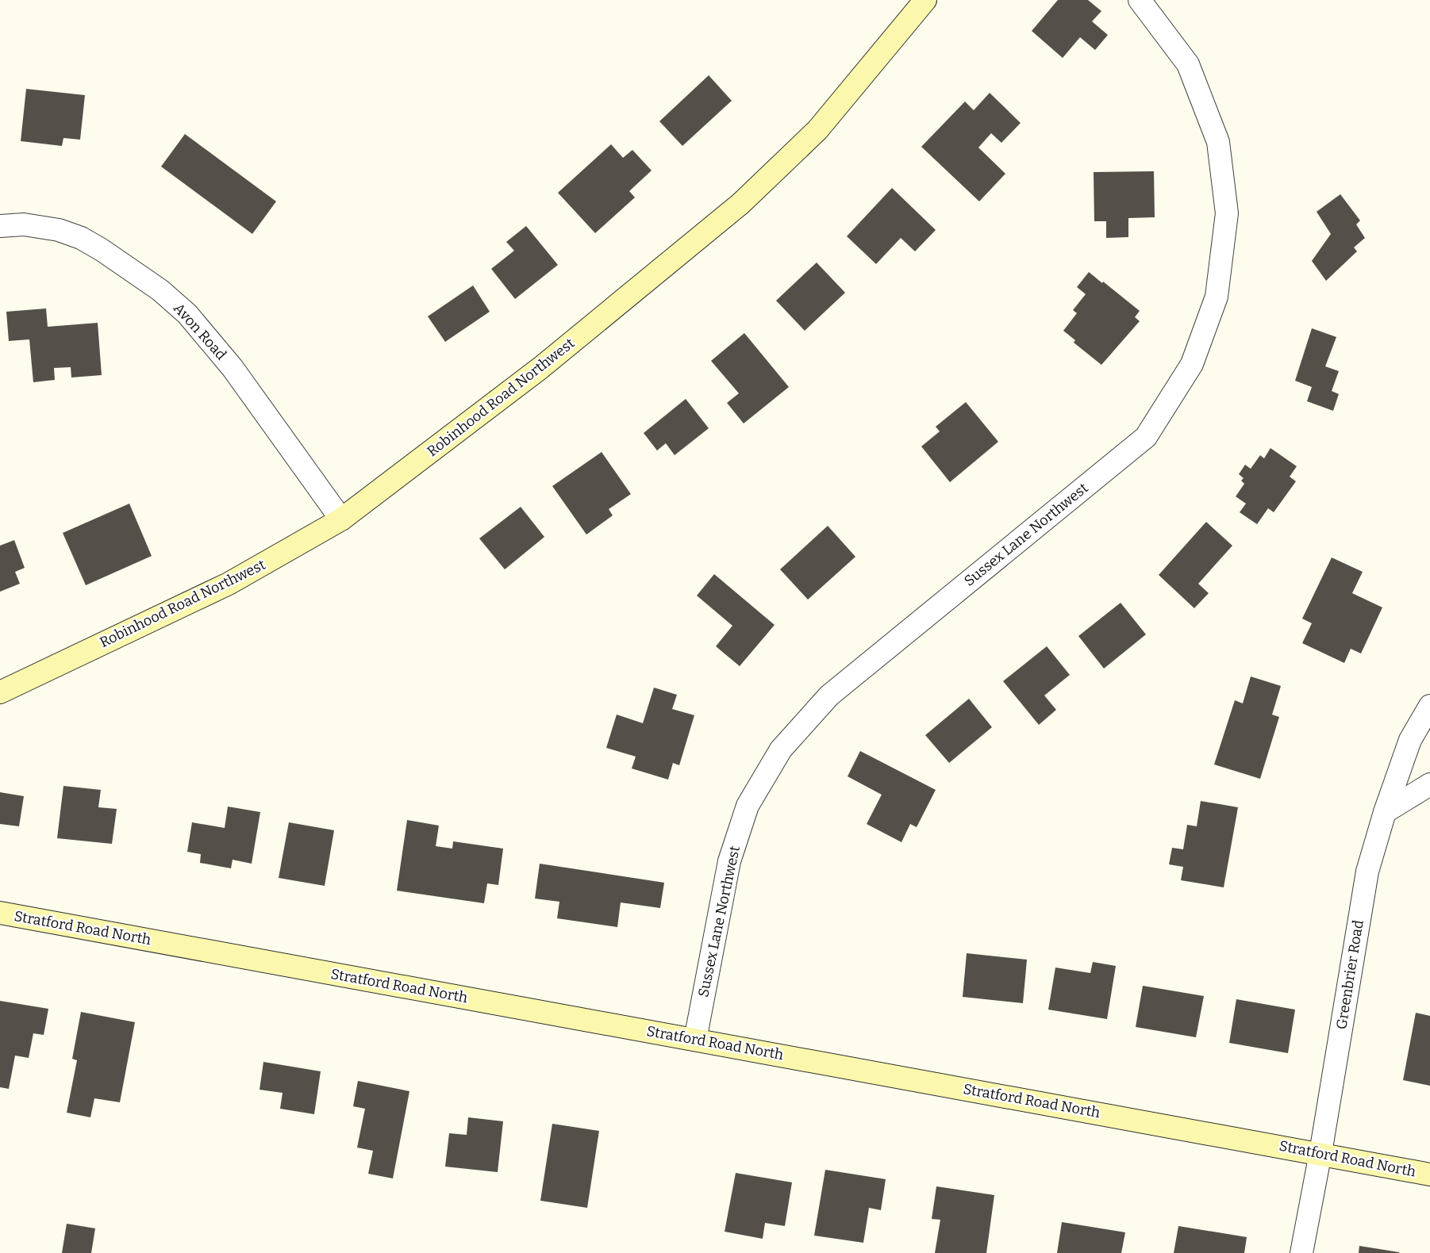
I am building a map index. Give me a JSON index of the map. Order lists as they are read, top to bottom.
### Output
{
  "streets": {
    "main road": ["Robinhood Road Northwest", "Stratford Road North"],
    "street": ["Avon Road", "Sussex Lane Northwest", "Greenbrier Road"]
  },
  "crossings": [
    ["Avon Road", "Robinhood Road Northwest"],
    ["Sussex Lane Northwest", "Stratford Road North"],
    ["Stratford Road North", "Greenbrier Road"]
  ]
}
